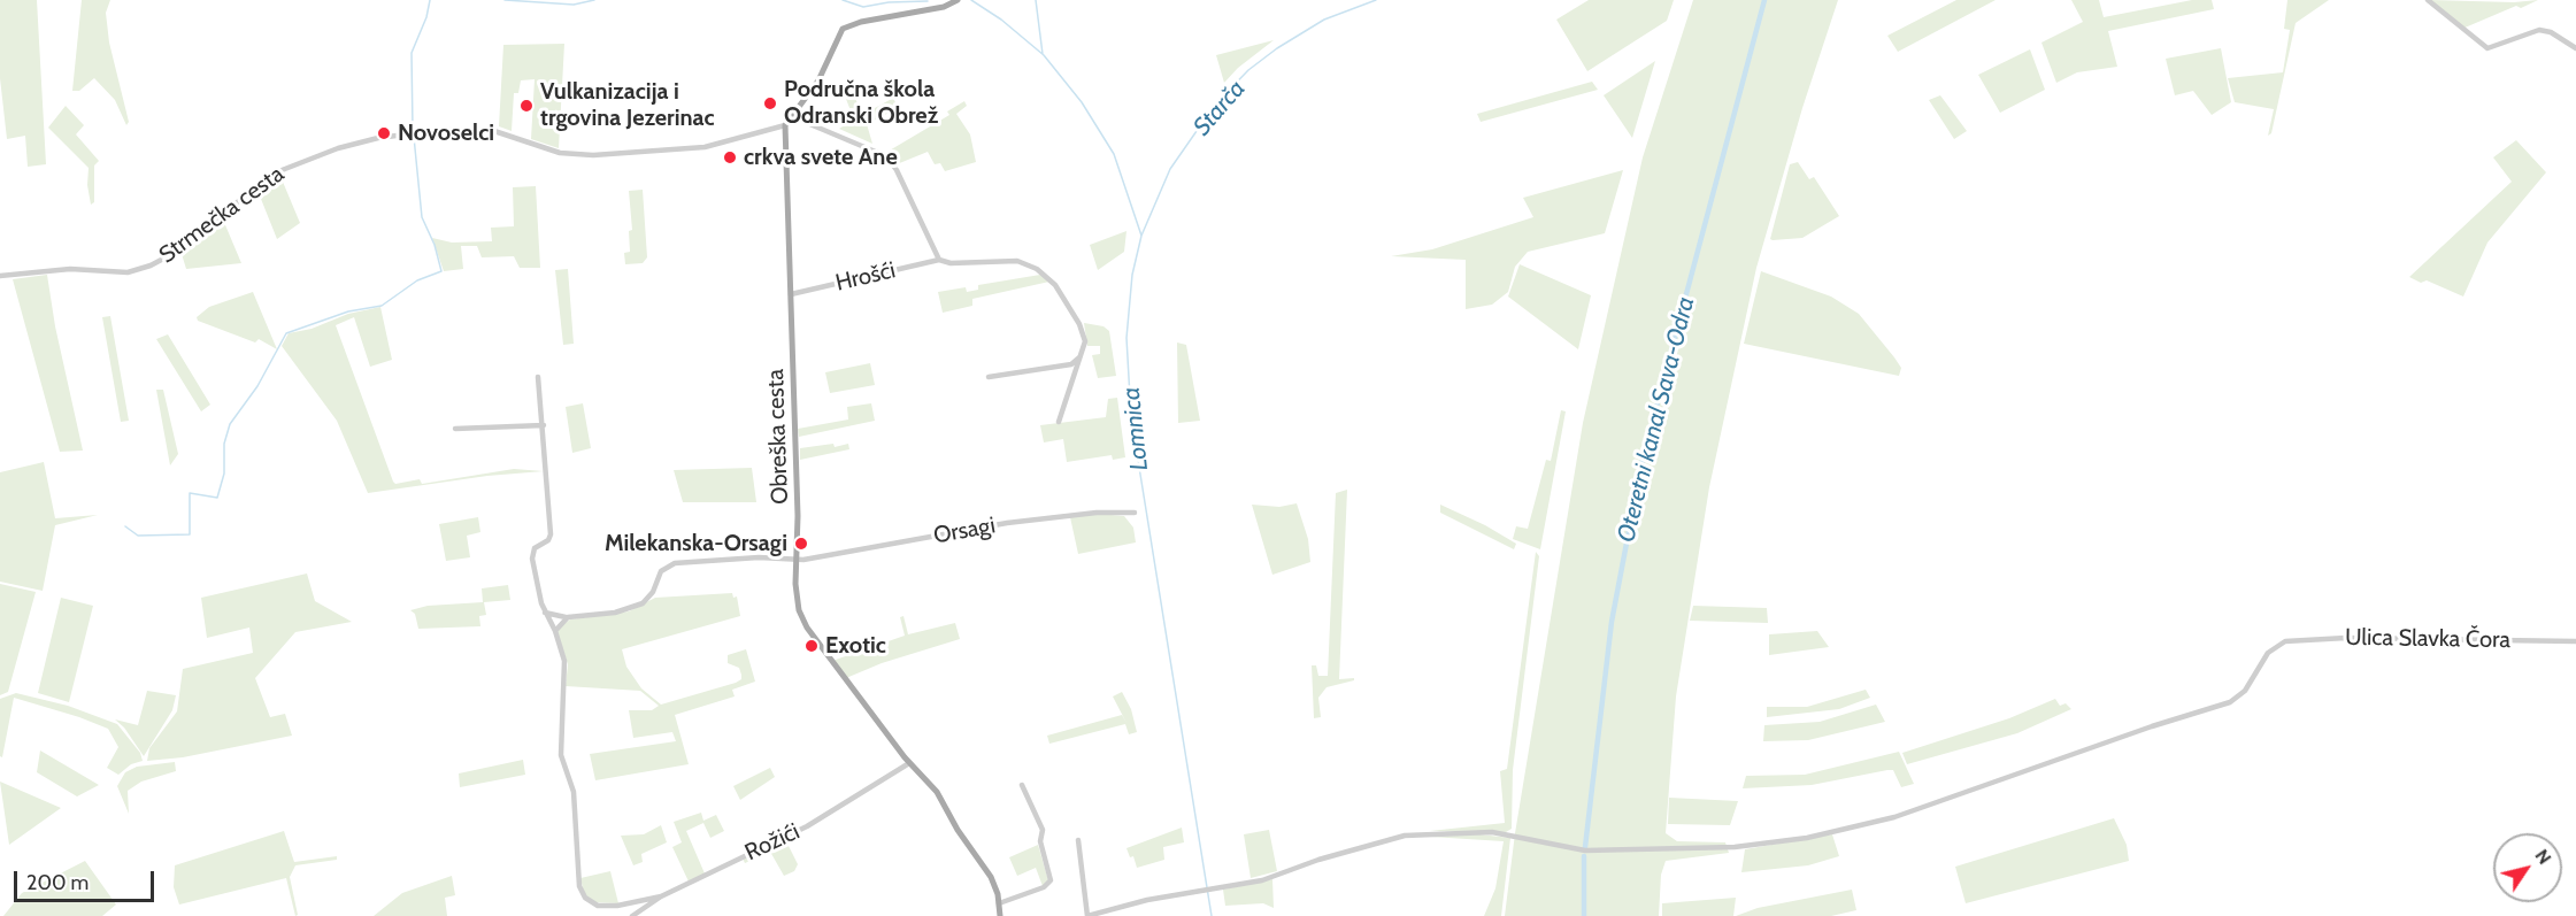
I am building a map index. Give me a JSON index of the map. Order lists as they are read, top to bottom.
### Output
{
  "streets": {
    "main road": ["Obreška cesta"],
    "street": [
      "Strmečka cesta",
      "Hrošći",
      "Orsagi",
      "Ulica Slavka Čora",
      "Rožići"
    ]
  },
  "crossings": [
    ["Strmečka cesta", "Obreška cesta"],
    ["Hrošći", "Obreška cesta"],
    ["Obreška cesta", "Orsagi"],
    ["Obreška cesta", "Rožići"]
  ],
  "water": ["Starča", "Oteretni kanal Sava-Odra", "Lomnica"],
  "places": [
    "Područna škola Odranski Obrež",
    "Vulkanizacija i trgovina Jezerinac",
    "Novoselci",
    "crkva svete Ane",
    "Milekanska-Orsagi",
    "Exotic"
  ],
  "scale_bar": "200 m",
  "north": "top right"
}
